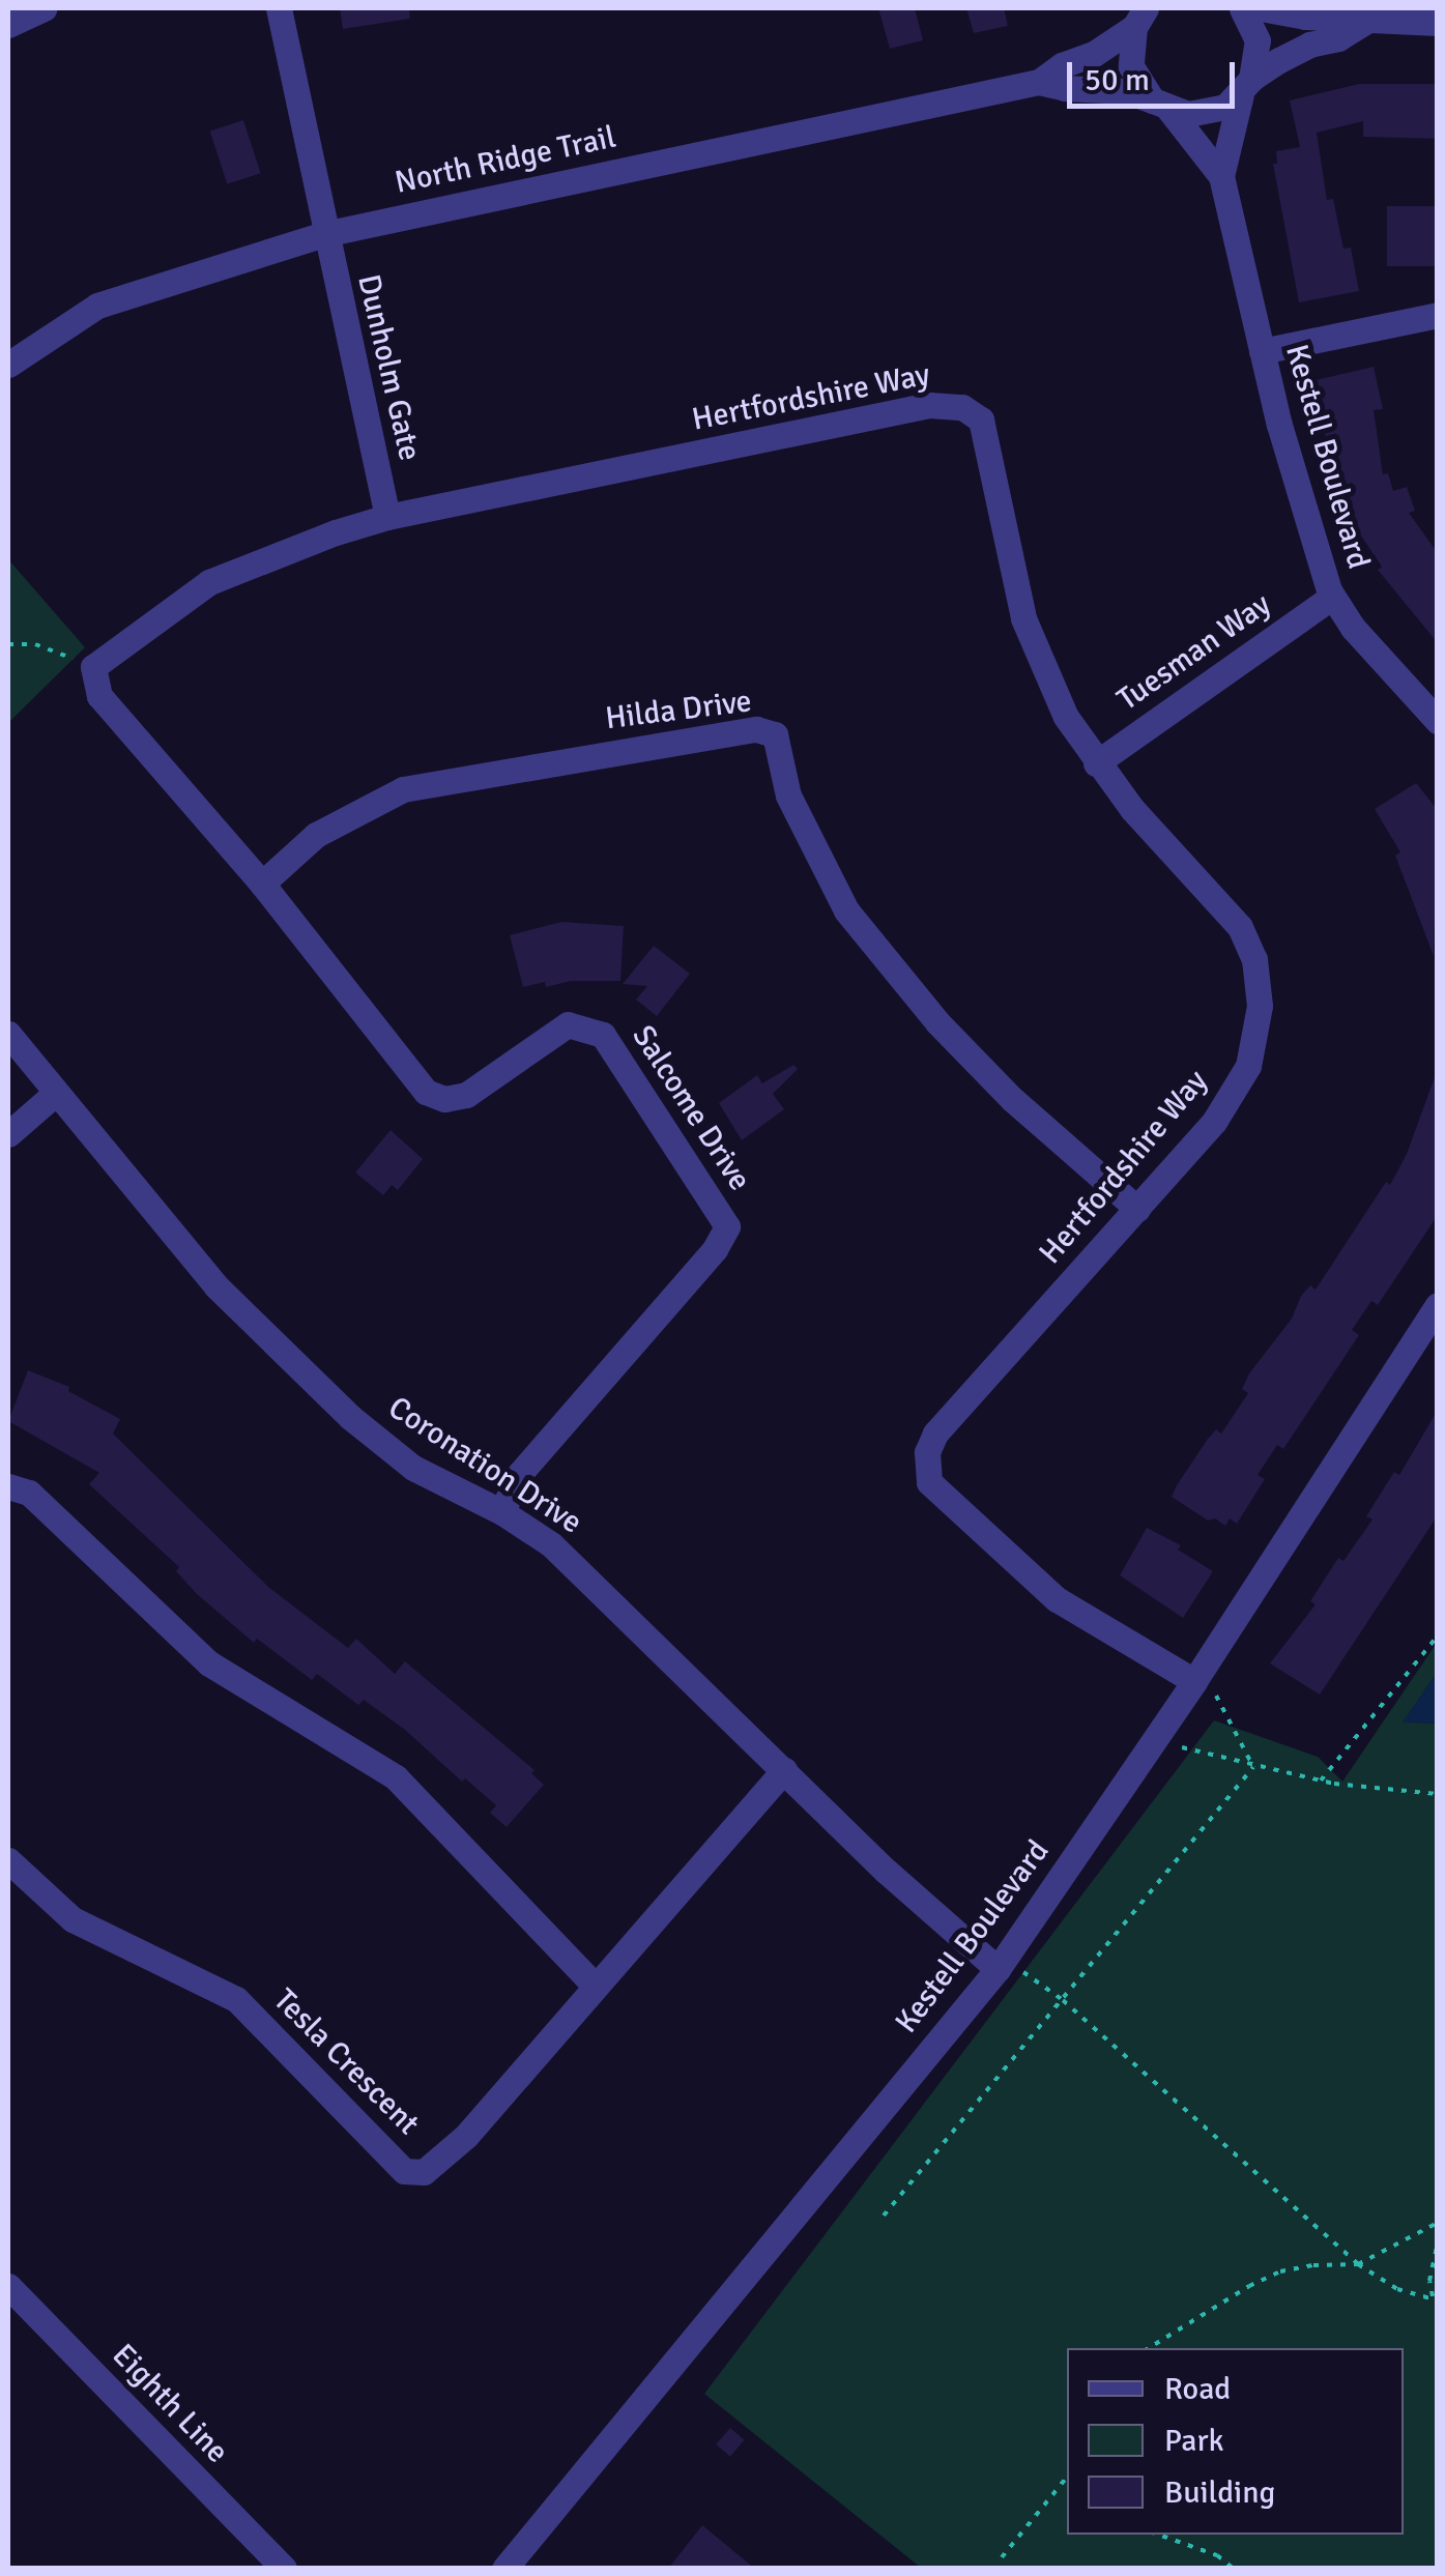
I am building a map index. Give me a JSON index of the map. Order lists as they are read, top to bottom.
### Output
{
  "streets": {
    "street": [
      "North Ridge Trail",
      "Dunholm Gate",
      "Hertfordshire Way",
      "Kestell Boulevard",
      "Tuesman Way",
      "Hilda Drive",
      "Salcome Drive",
      "Coronation Drive",
      "Tesla Crescent",
      "Eighth Line"
    ]
  },
  "crossings": [
    ["North Ridge Trail", "Dunholm Gate"],
    ["North Ridge Trail", "Kestell Boulevard"],
    ["Dunholm Gate", "Hertfordshire Way"],
    ["Hertfordshire Way", "Kestell Boulevard"],
    ["Hertfordshire Way", "Tuesman Way"],
    ["Hertfordshire Way", "Hilda Drive"],
    ["Hertfordshire Way", "Salcome Drive"],
    ["Kestell Boulevard", "Tuesman Way"],
    ["Kestell Boulevard", "Coronation Drive"],
    ["Hilda Drive", "Salcome Drive"],
    ["Salcome Drive", "Coronation Drive"],
    ["Coronation Drive", "Tesla Crescent"]
  ],
  "legend": ["Road", "Park", "Building"],
  "scale_bar": "50 m"
}
